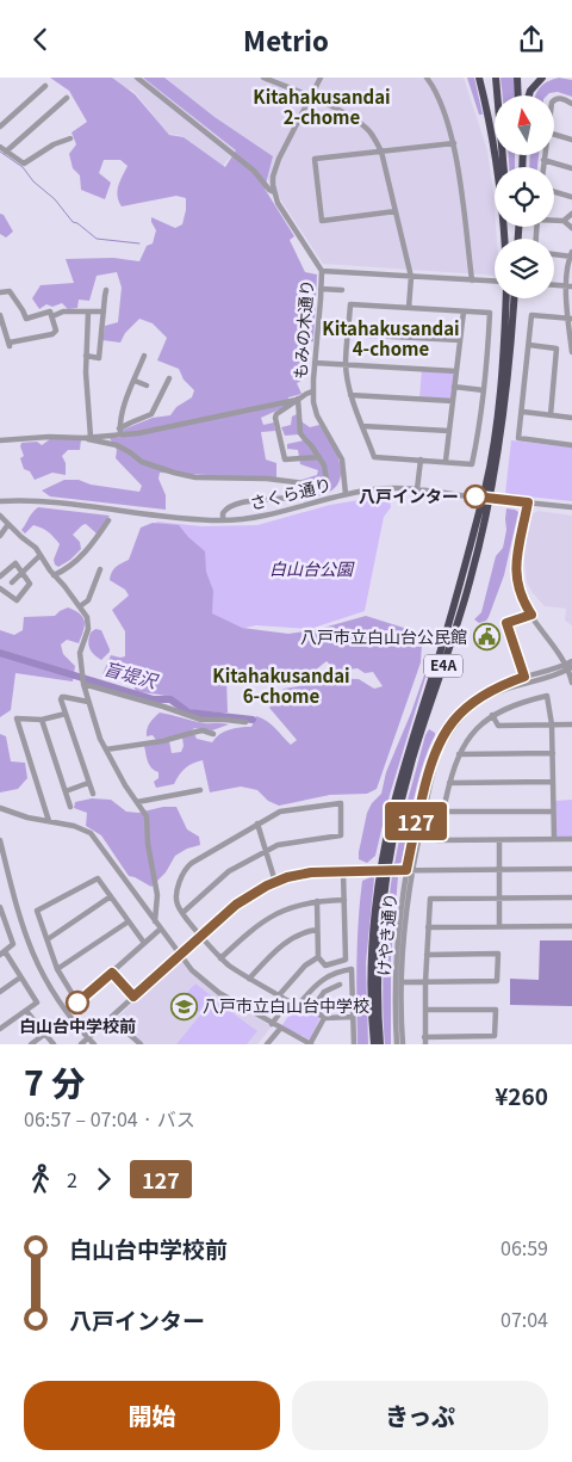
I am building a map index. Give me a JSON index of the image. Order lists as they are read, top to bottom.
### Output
{
  "streets": {
    "highway": ["E4A"],
    "street": ["もみの木通り", "さくら通り", "けやき通り"]
  },
  "crossings": [
    ["もみの木通り", "さくら通り"]
  ],
  "districts": ["Kitahakusandai 2-chome", "Kitahakusandai 4-chome", "Kitahakusandai 6-chome"],
  "water": ["盲堤沢"],
  "parks": ["白山台公園"],
  "places": {
    "other": ["八戸インター", "白山台中学校前"],
    "public building": ["八戸市立白山台公民館"],
    "school or university": ["八戸市立白山台中学校"]
  },
  "lines": ["bus line 127"],
  "north": "top",
  "page": {
    "header": "Metrio",
    "on_map": "127",
    "heading": ["7 分", "06:57 – 07:04 · バス", "¥260"],
    "legs": ["2", "127"],
    "list": [
      {
        "name": "白山台中学校前",
        "value": "06:59"
      },
      {
        "name": "八戸インター",
        "value": "07:04"
      }
    ],
    "buttons": ["開始", "きっぷ"]
  }
}
